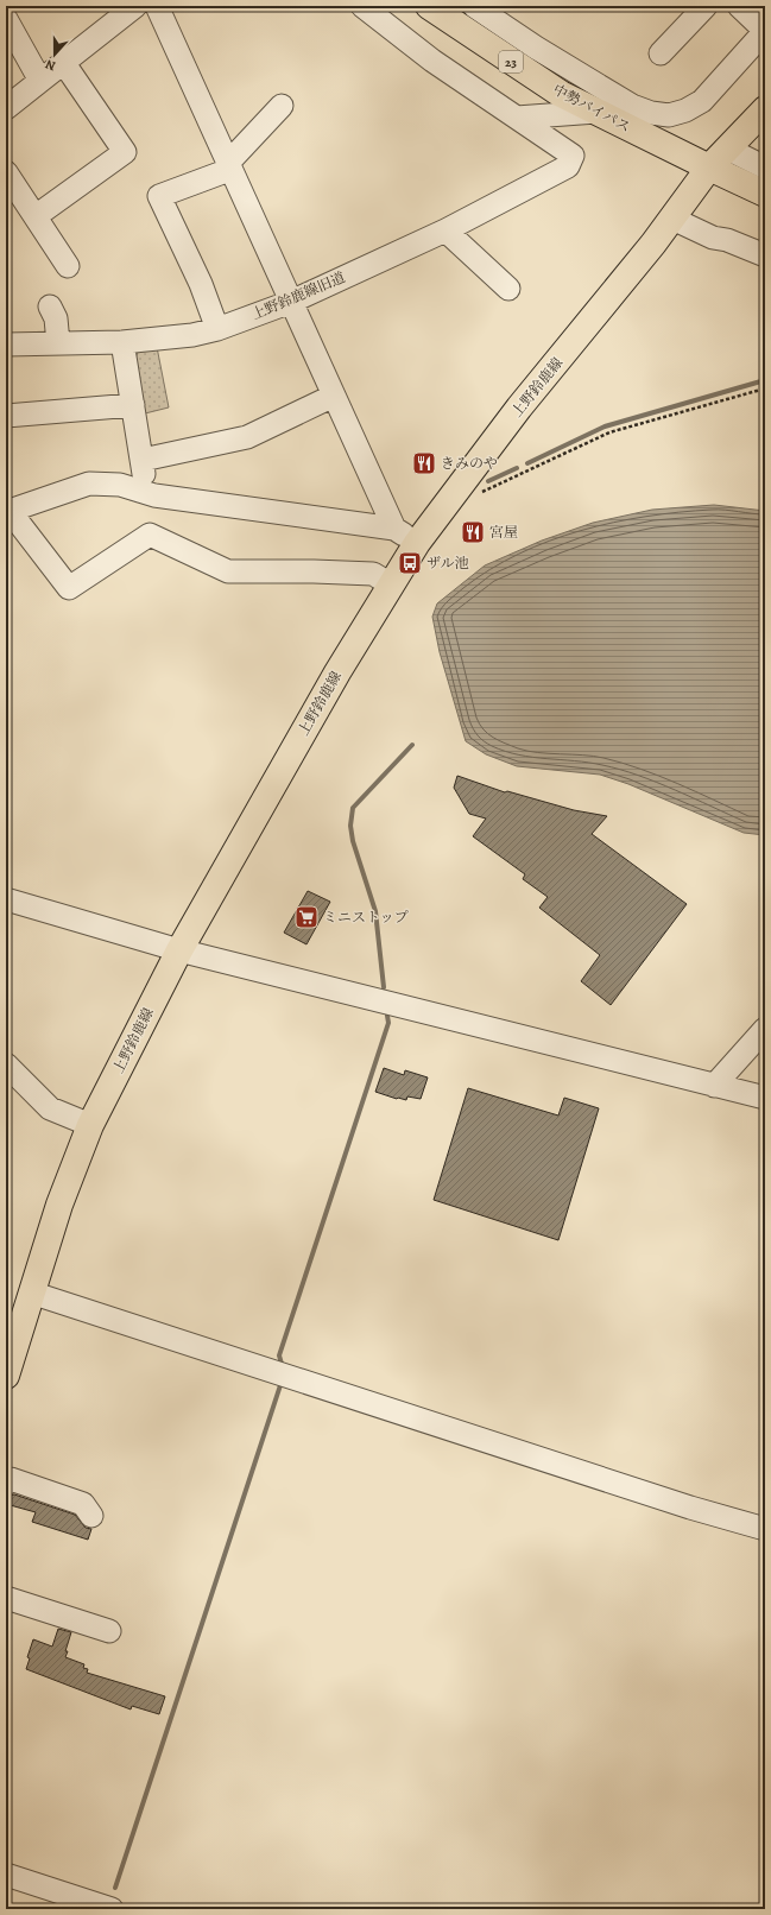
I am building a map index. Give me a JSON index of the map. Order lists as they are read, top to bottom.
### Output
{
  "streets": {
    "main road": ["23", "中勢バイパス", "上野鈴鹿線"],
    "street": ["上野鈴鹿線旧道"]
  },
  "crossings": [
    ["中勢バイパス", "上野鈴鹿線"]
  ],
  "places": {
    "restaurant": ["きみのや", "宮屋"],
    "bus stop": ["ザル池"],
    "supermarket": ["ミニストップ"]
  },
  "north": "bottom"
}
